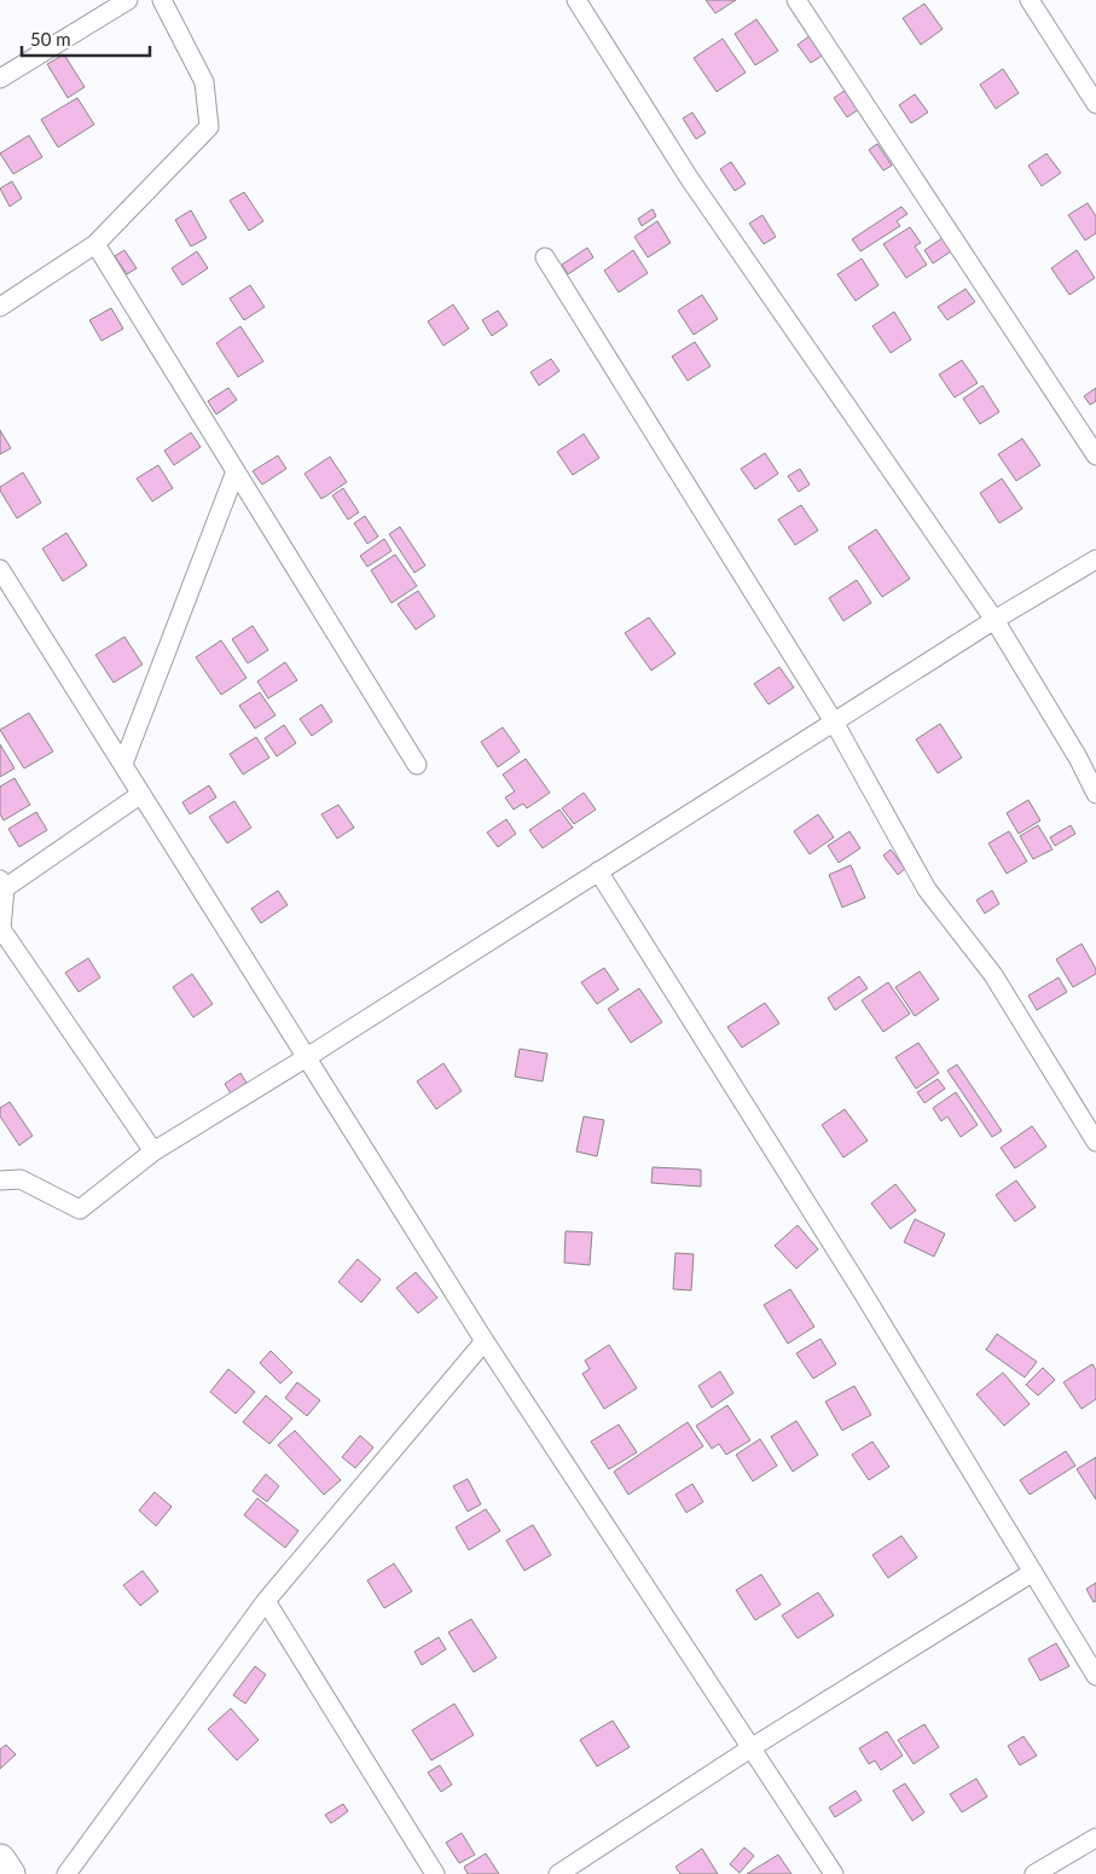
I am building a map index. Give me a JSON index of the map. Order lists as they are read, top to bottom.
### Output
{
  "scale_bar": "50 m"
}
